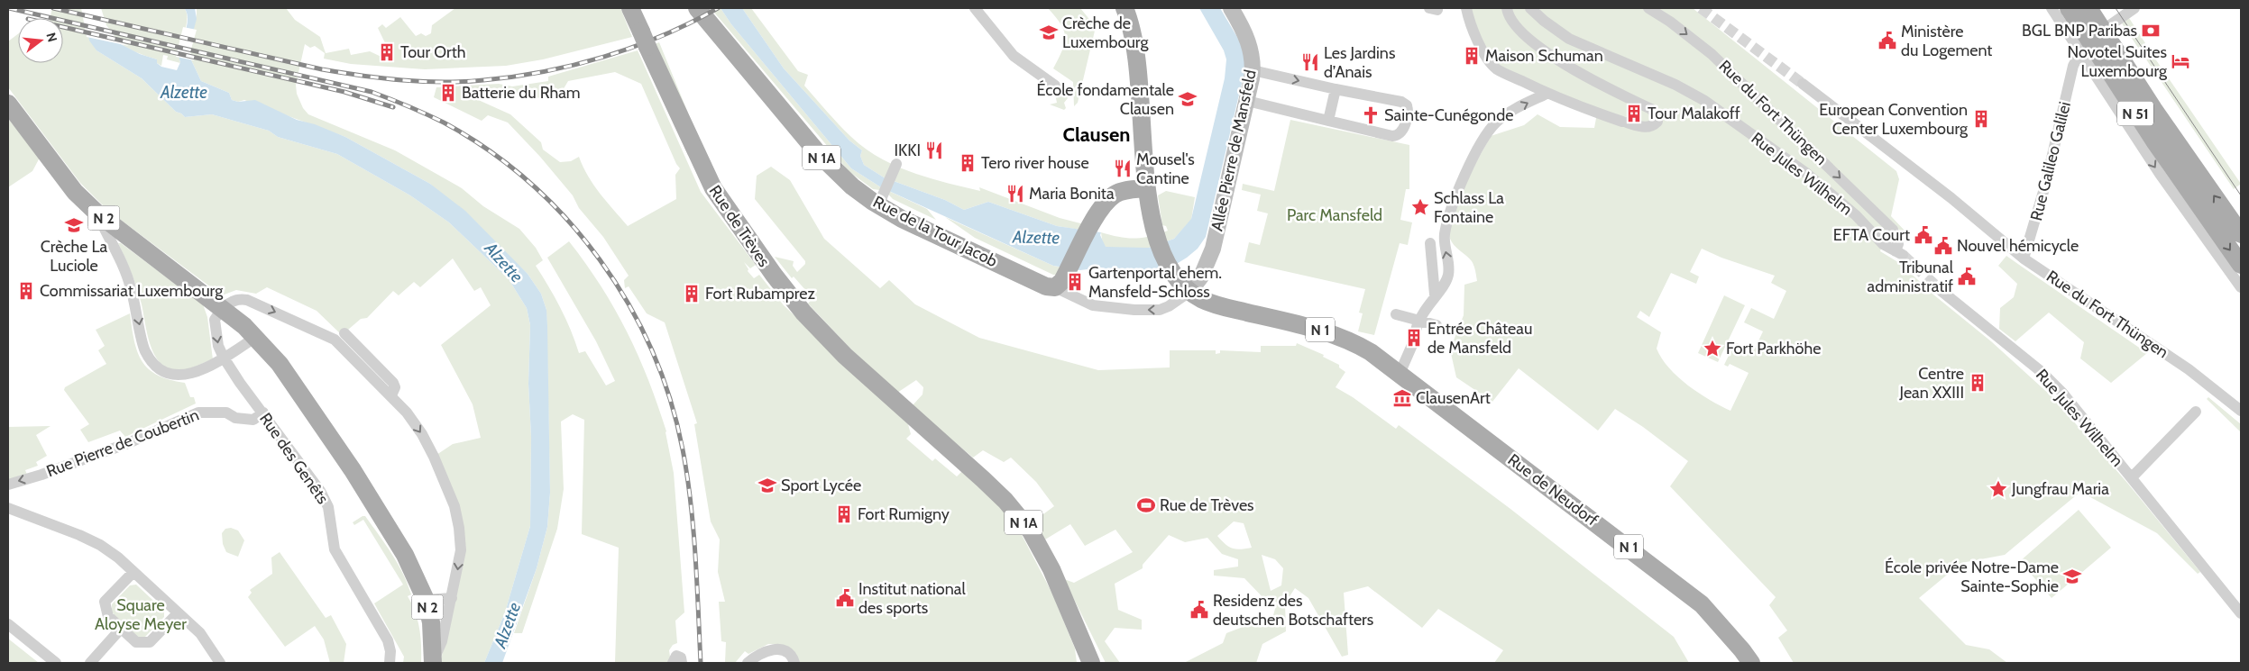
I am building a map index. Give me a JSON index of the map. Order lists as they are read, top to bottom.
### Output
{
  "streets": {
    "main road": [
      "N 51",
      "Allée Pierre de Mansfeld",
      "N 1A",
      "N 2",
      "Rue de Trèves",
      "Rue de la Tour Jacob",
      "N 1",
      "Rue de Neudorf"
    ],
    "street": [
      "Rue du Fort Thüngen",
      "Rue Galileo Galilei",
      "Rue Jules Wilhelm",
      "Rue Pierre de Coubertin",
      "Rue des Genêts"
    ]
  },
  "crossings": [
    ["Rue du Fort Thüngen", "Rue Galileo Galilei"],
    ["Rue du Fort Thüngen", "Rue Jules Wilhelm"],
    ["N 51", "Rue Galileo Galilei"],
    ["Allée Pierre de Mansfeld", "Rue de la Tour Jacob"],
    ["Allée Pierre de Mansfeld", "N 1"],
    ["N 2", "Rue des Genêts"],
    ["Rue de la Tour Jacob", "N 1"],
    ["N 1", "Rue de Neudorf"],
    ["Rue Pierre de Coubertin", "Rue des Genêts"]
  ],
  "one_way": ["Rue Pierre de Coubertin"],
  "districts": ["Clausen"],
  "water": ["Alzette"],
  "parks": ["Parc Mansfeld", "Square Aloyse Meyer"],
  "places": {
    "bank": ["BGL BNP Paribas"],
    "school or university": [
      "Crèche de Luxembourg",
      "École fondamentale Clausen",
      "Crèche La Luciole",
      "Sport Lycée",
      "École privée Notre-Dame Sainte-Sophie"
    ],
    "public building": [
      "Ministère du Logement",
      "EFTA Court",
      "Nouvel hémicycle",
      "Tribunal administratif",
      "Institut national des sports",
      "Residenz des deutschen Botschafters"
    ],
    "building": [
      "Tour Orth",
      "Maison Schuman",
      "Batterie du Rham",
      "Tour Malakoff",
      "European Convention Center Luxembourg",
      "Tero river house",
      "Gartenportal ehem. Mansfeld-Schloss",
      "Commissariat Luxembourg",
      "Fort Rubamprez",
      "Entrée Château de Mansfeld",
      "Centre Jean XXIII",
      "Fort Rumigny"
    ],
    "hotel": ["Novotel Suites Luxembourg"],
    "restaurant": [
      "Les Jardins d’Anais",
      "IKKI",
      "Mousel's Cantine",
      "Maria Bonita"
    ],
    "church": ["Sainte-Cunégonde"],
    "place": ["Schlass La Fontaine", "Fort Parkhöhe", "Jungfrau Maria"],
    "museum": ["ClausenArt"],
    "sports": ["Rue de Trèves"]
  },
  "north": "right"
}
